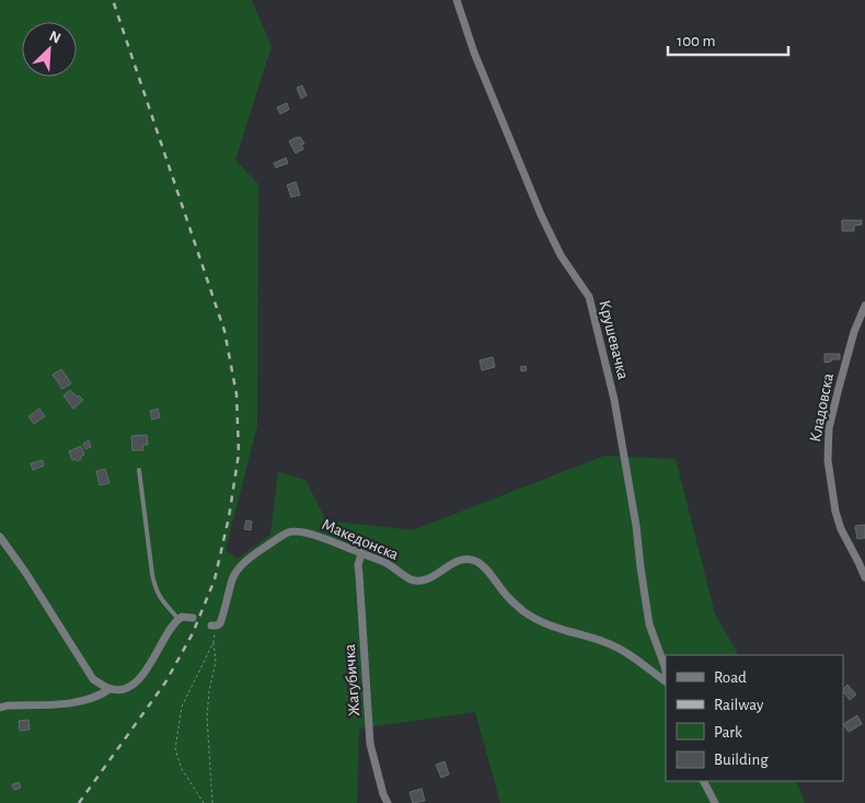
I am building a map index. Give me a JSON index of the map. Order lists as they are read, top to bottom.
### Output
{
  "streets": {
    "street": [
      "Крушевачка",
      "Кладовска",
      "Македонска",
      "Жагубичка"
    ]
  },
  "crossings": [
    ["Македонска", "Жагубичка"]
  ],
  "legend": [
    "Road",
    "Railway",
    "Park",
    "Building"
  ],
  "scale_bar": "100 m",
  "north": "top right"
}
